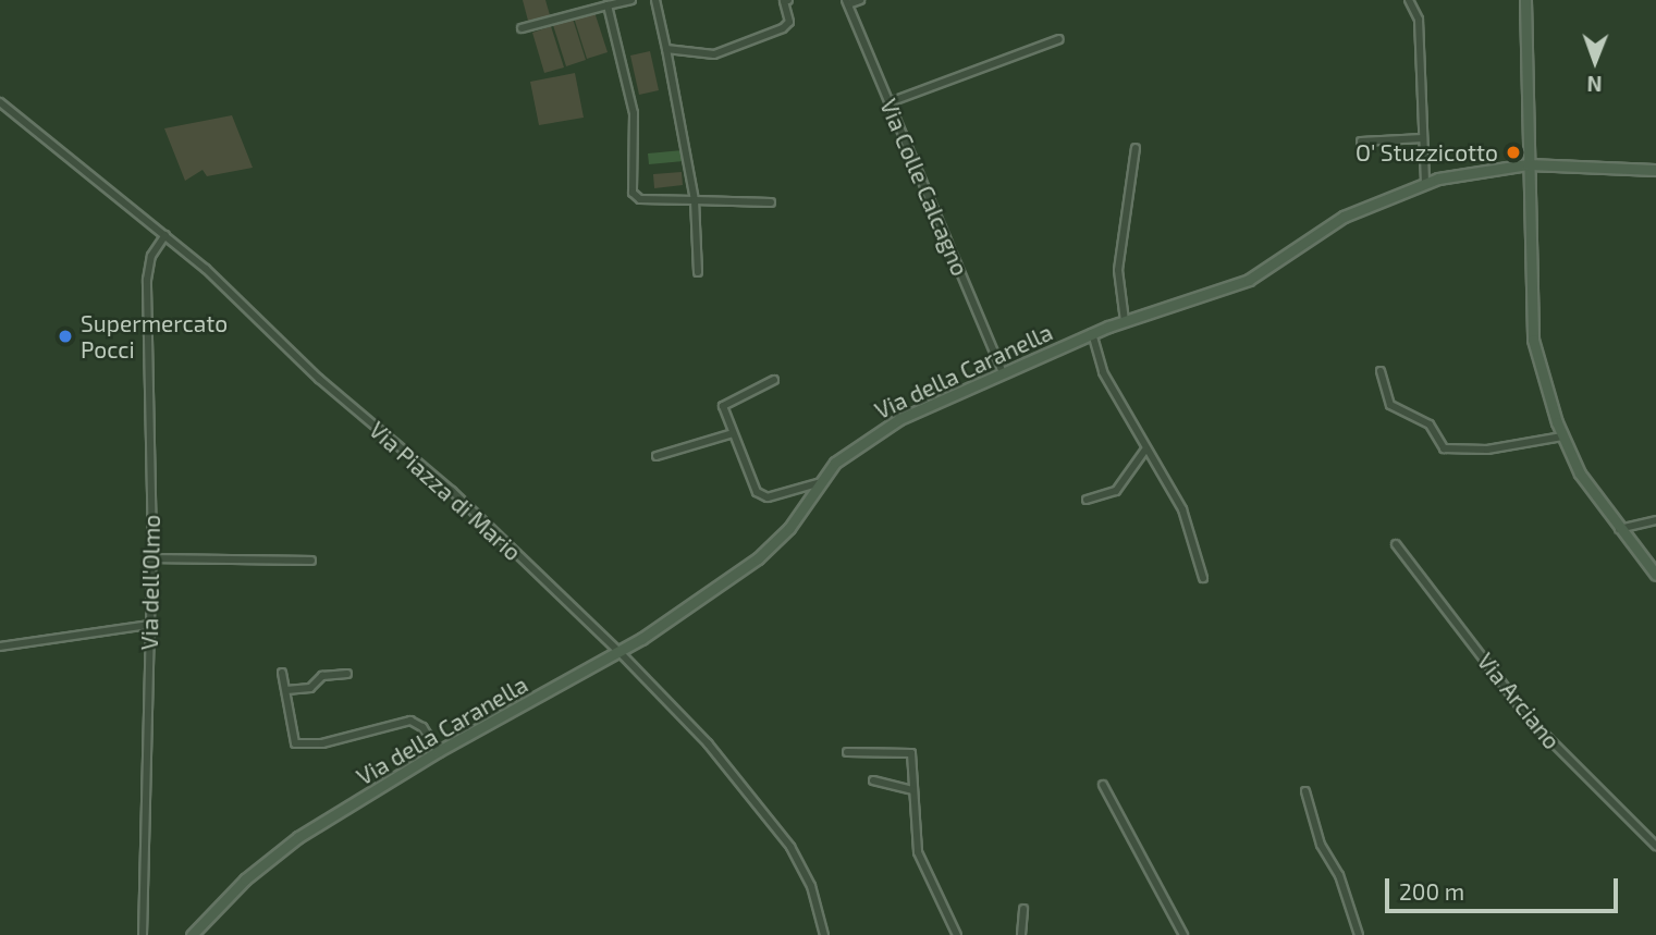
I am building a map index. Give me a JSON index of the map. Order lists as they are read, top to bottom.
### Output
{
  "streets": {
    "main road": ["Via della Caranella"],
    "street": [
      "Via Colle Calcagno",
      "Via Piazza di Mario",
      "Via dell'Olmo",
      "Via Arciano"
    ]
  },
  "crossings": [
    ["Via Colle Calcagno", "Via della Caranella"],
    ["Via della Caranella", "Via Piazza di Mario"],
    ["Via Piazza di Mario", "Via dell'Olmo"]
  ],
  "places": ["O' Stuzzicotto", "Supermercato Pocci"],
  "scale_bar": "200 m",
  "north": "bottom"
}
